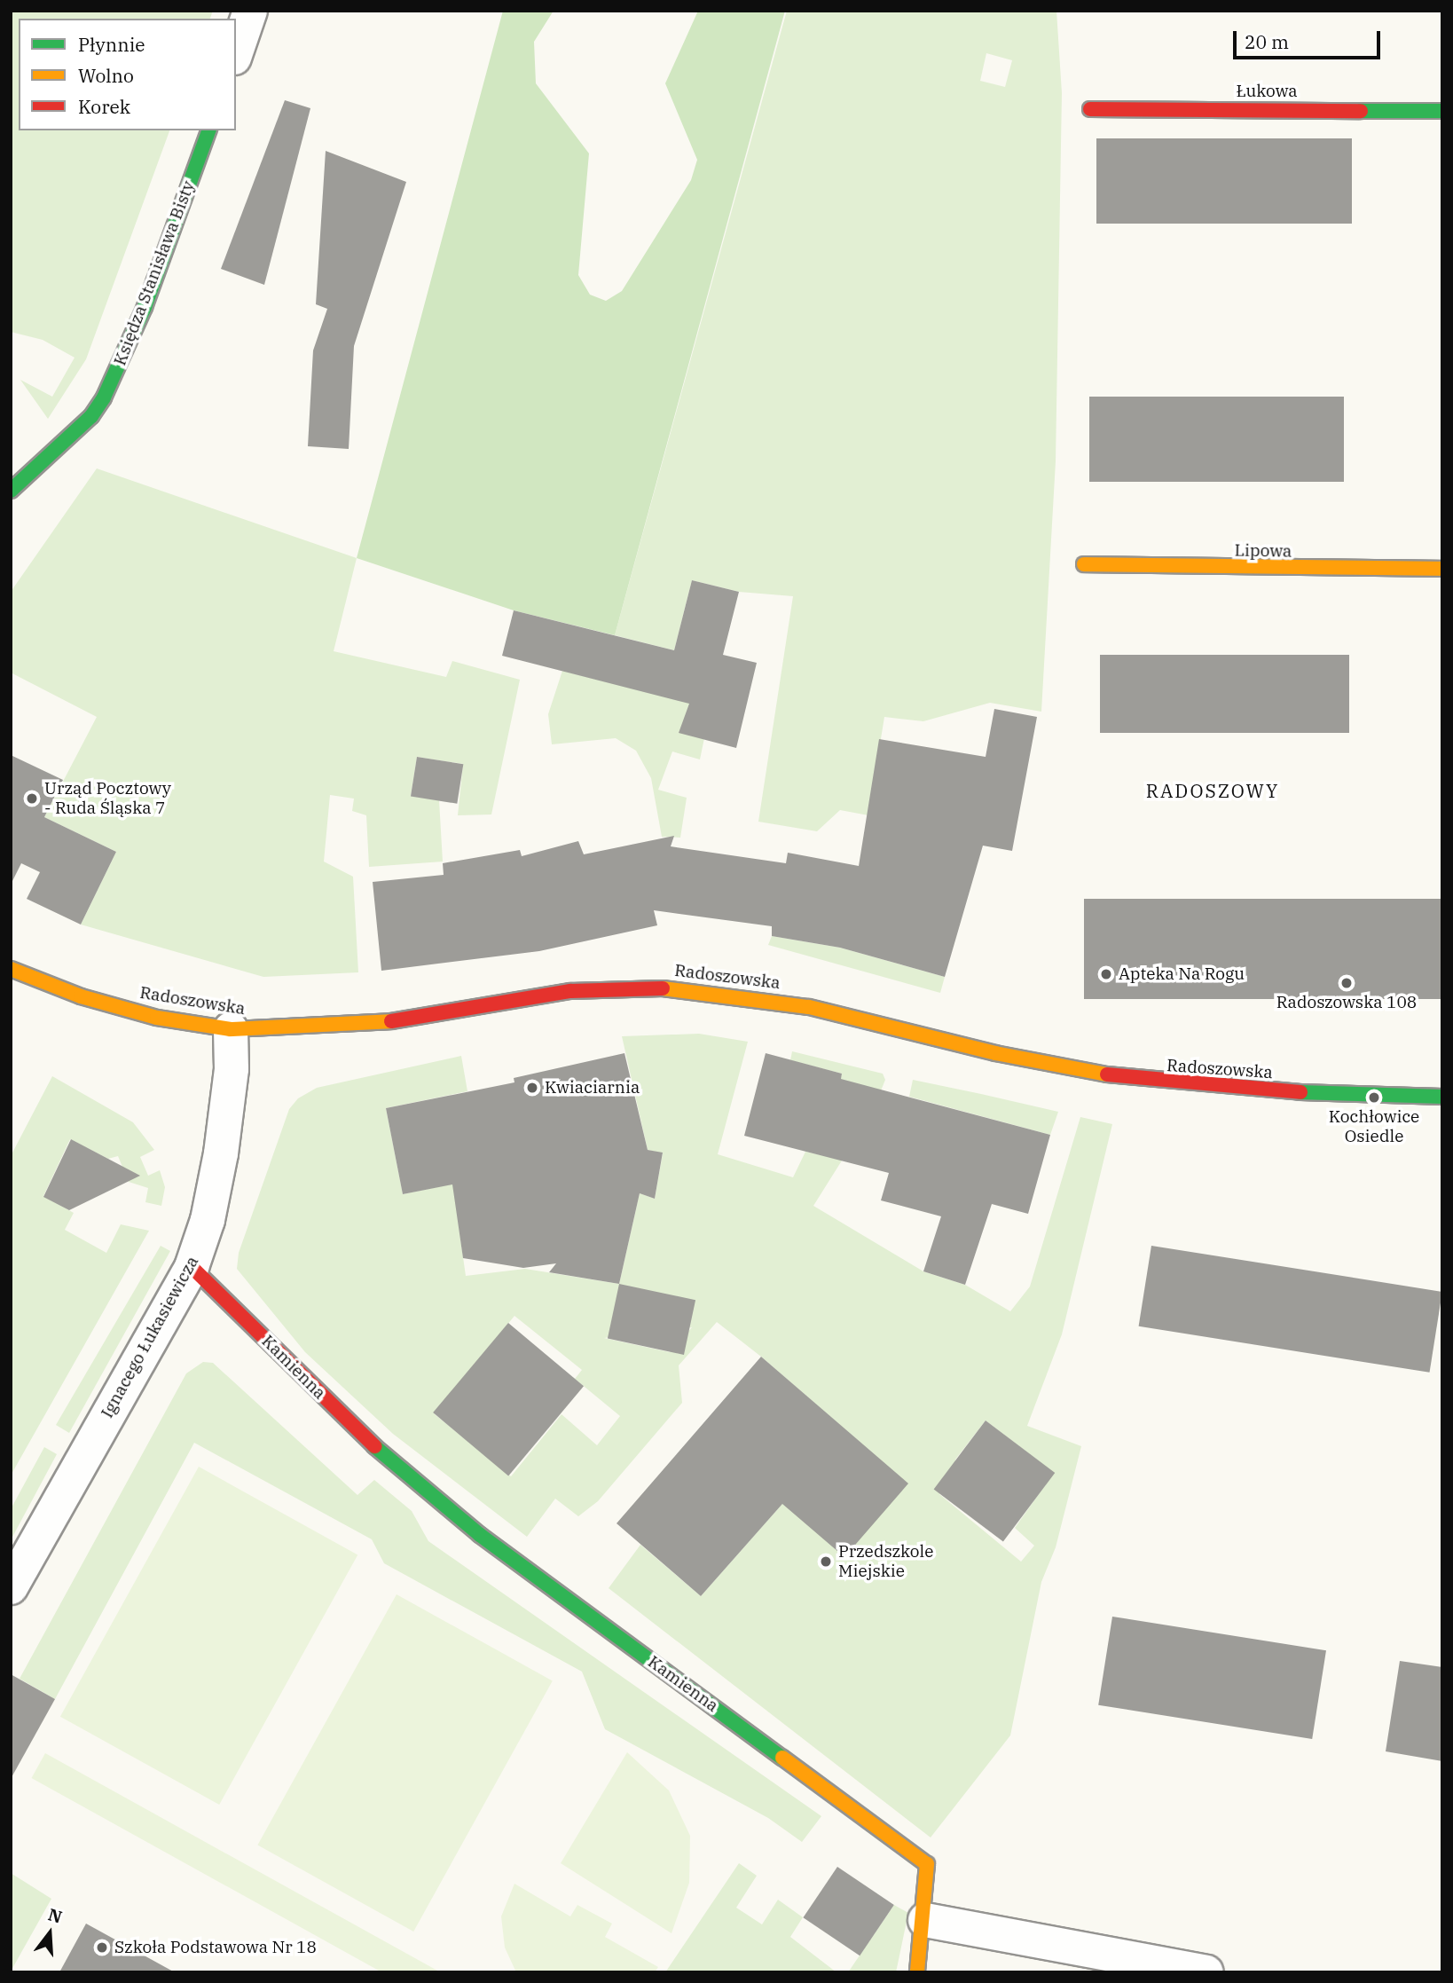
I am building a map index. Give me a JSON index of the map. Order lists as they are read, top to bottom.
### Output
{
  "streets": {
    "street": [
      "Łukowa",
      "Księdza Stanisława Bisty",
      "Lipowa",
      "Radoszowska",
      "Ignacego Łukasiewicza",
      "Kamienna"
    ]
  },
  "crossings": [
    ["Radoszowska", "Ignacego Łukasiewicza"],
    ["Ignacego Łukasiewicza", "Kamienna"]
  ],
  "districts": ["RADOSZOWY"],
  "places": [
    "Urząd Pocztowy - Ruda Śląska 7",
    "Apteka Na Rogu",
    "Radoszowska 108",
    "Kwiaciarnia",
    "Kochłowice Osiedle",
    "Przedszkole Miejskie",
    "Szkoła Podstawowa Nr 18"
  ],
  "legend": ["Płynnie", "Wolno", "Korek"],
  "scale_bar": "20 m",
  "north": "top"
}
